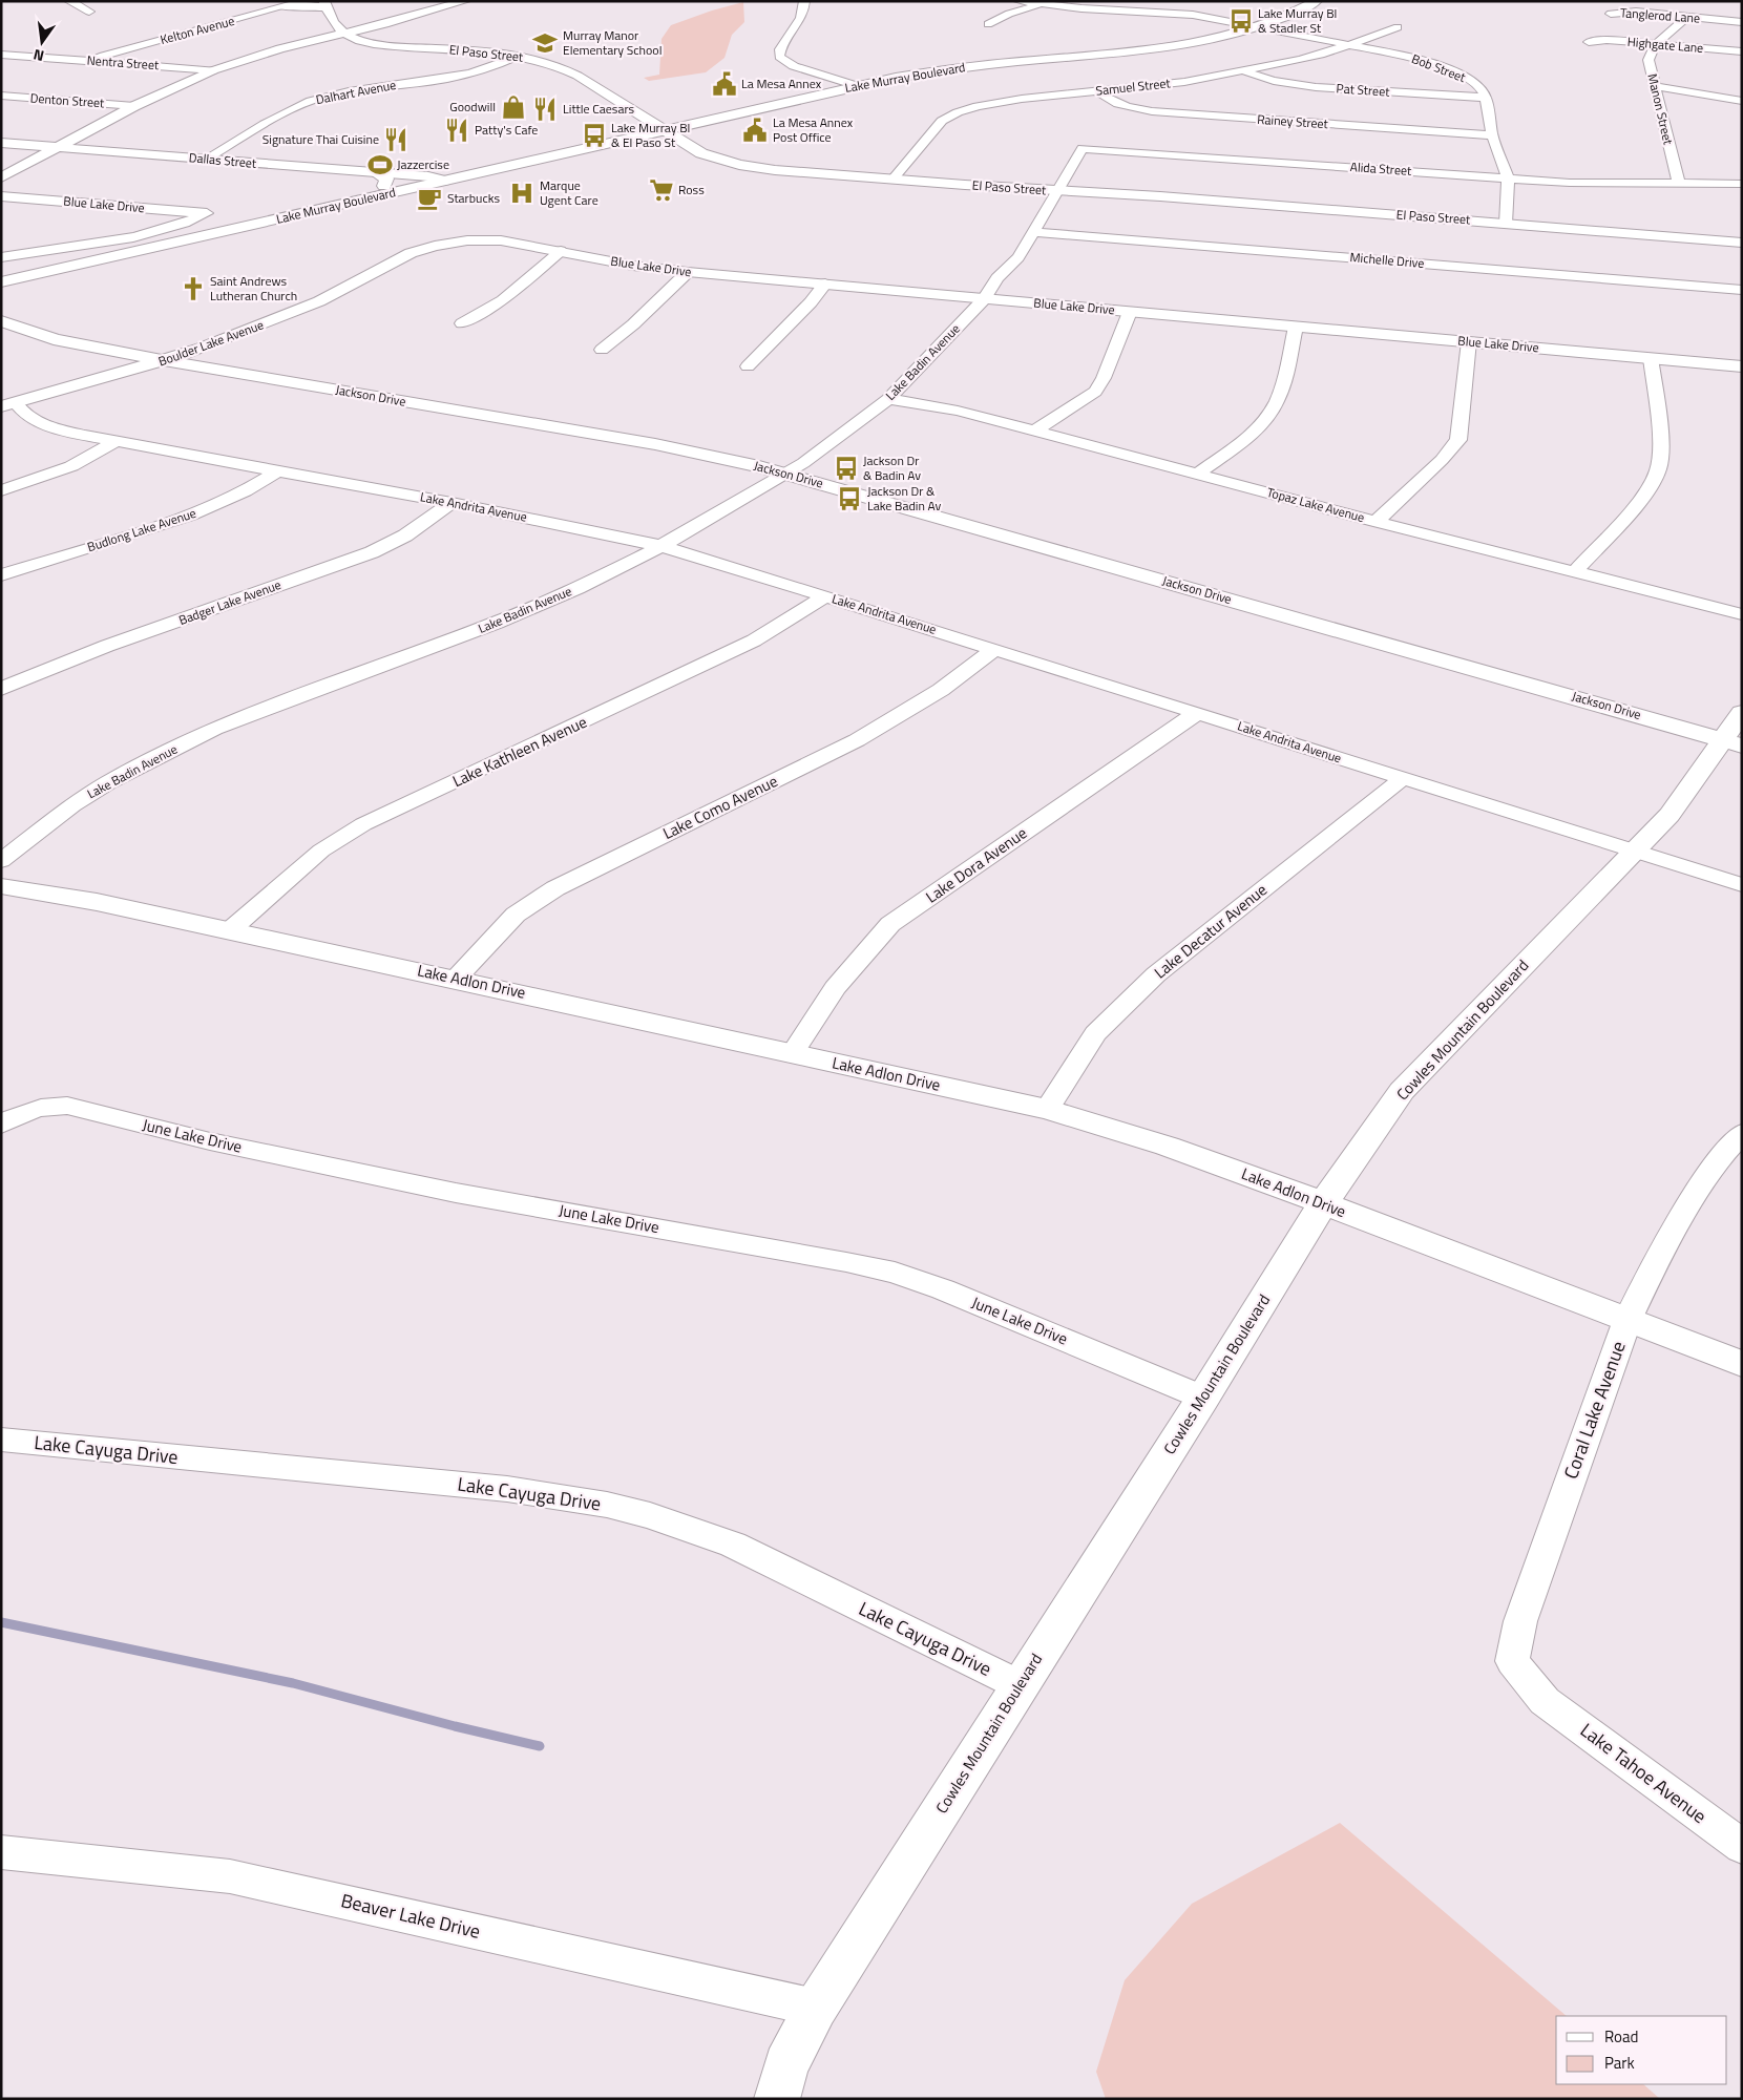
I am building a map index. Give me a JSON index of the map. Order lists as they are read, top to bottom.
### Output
{
  "streets": {
    "main road": [
      "El Paso Street",
      "Lake Murray Boulevard",
      "Dallas Street",
      "Blue Lake Drive",
      "Boulder Lake Avenue",
      "Jackson Drive",
      "Lake Adlon Drive",
      "Cowles Mountain Boulevard"
    ],
    "street": [
      "Tanglerod Lane",
      "Kelton Avenue",
      "Highgate Lane",
      "Nentra Street",
      "Bob Street",
      "Samuel Street",
      "Pat Street",
      "Dalhart Avenue",
      "Denton Street",
      "Manon Street",
      "Rainey Street",
      "Alida Street",
      "Michelle Drive",
      "Lake Badin Avenue",
      "Topaz Lake Avenue",
      "Lake Andrita Avenue",
      "Budlong Lake Avenue",
      "Badger Lake Avenue",
      "Lake Kathleen Avenue",
      "Lake Como Avenue",
      "Lake Dora Avenue",
      "Lake Decatur Avenue",
      "June Lake Drive",
      "Coral Lake Avenue",
      "Lake Cayuga Drive",
      "Lake Tahoe Avenue",
      "Beaver Lake Drive"
    ]
  },
  "crossings": [
    ["Kelton Avenue", "Nentra Street"],
    ["Highgate Lane", "Manon Street"],
    ["El Paso Street", "Lake Murray Boulevard"],
    ["El Paso Street", "Samuel Street"],
    ["El Paso Street", "Dalhart Avenue"],
    ["El Paso Street", "Lake Badin Avenue"],
    ["Bob Street", "Lake Murray Boulevard"],
    ["Bob Street", "Samuel Street"],
    ["Bob Street", "Pat Street"],
    ["Lake Murray Boulevard", "Dallas Street"],
    ["Samuel Street", "Pat Street"],
    ["Samuel Street", "Rainey Street"],
    ["Dalhart Avenue", "Dallas Street"],
    ["Manon Street", "Alida Street"],
    ["Alida Street", "Lake Badin Avenue"],
    ["Blue Lake Drive", "Boulder Lake Avenue"],
    ["Blue Lake Drive", "Lake Badin Avenue"],
    ["Michelle Drive", "Lake Badin Avenue"],
    ["Boulder Lake Avenue", "Jackson Drive"],
    ["Boulder Lake Avenue", "Lake Andrita Avenue"],
    ["Lake Badin Avenue", "Jackson Drive"],
    ["Lake Badin Avenue", "Topaz Lake Avenue"],
    ["Lake Badin Avenue", "Lake Andrita Avenue"],
    ["Jackson Drive", "Cowles Mountain Boulevard"],
    ["Lake Andrita Avenue", "Budlong Lake Avenue"],
    ["Lake Andrita Avenue", "Badger Lake Avenue"],
    ["Lake Andrita Avenue", "Lake Kathleen Avenue"],
    ["Lake Andrita Avenue", "Lake Como Avenue"],
    ["Lake Andrita Avenue", "Lake Dora Avenue"],
    ["Lake Andrita Avenue", "Lake Decatur Avenue"],
    ["Lake Andrita Avenue", "Cowles Mountain Boulevard"],
    ["Lake Kathleen Avenue", "Lake Adlon Drive"],
    ["Lake Como Avenue", "Lake Adlon Drive"],
    ["Lake Dora Avenue", "Lake Adlon Drive"],
    ["Lake Decatur Avenue", "Lake Adlon Drive"],
    ["Lake Adlon Drive", "Cowles Mountain Boulevard"],
    ["Lake Adlon Drive", "Coral Lake Avenue"],
    ["Cowles Mountain Boulevard", "June Lake Drive"],
    ["Cowles Mountain Boulevard", "Lake Cayuga Drive"],
    ["Cowles Mountain Boulevard", "Beaver Lake Drive"],
    ["Coral Lake Avenue", "Lake Tahoe Avenue"]
  ],
  "places": {
    "bus stop": [
      "Lake Murray Bl & Stadler St",
      "Lake Murray Bl & El Paso St",
      "Jackson Dr & Badin Av",
      "Jackson Dr & Lake Badin Av"
    ],
    "school or university": ["Murray Manor Elementary School"],
    "public building": ["La Mesa Annex", "La Mesa Annex Post Office"],
    "shop": ["Goodwill"],
    "restaurant": ["Little Caesars", "Patty's Cafe", "Signature Thai Cuisine"],
    "sports": ["Jazzercise"],
    "supermarket": ["Ross"],
    "hospital": ["Marque Ugent Care"],
    "cafe": ["Starbucks"],
    "church": ["Saint Andrews Lutheran Church"]
  },
  "legend": ["Road", "Park"],
  "north": "bottom"
}
